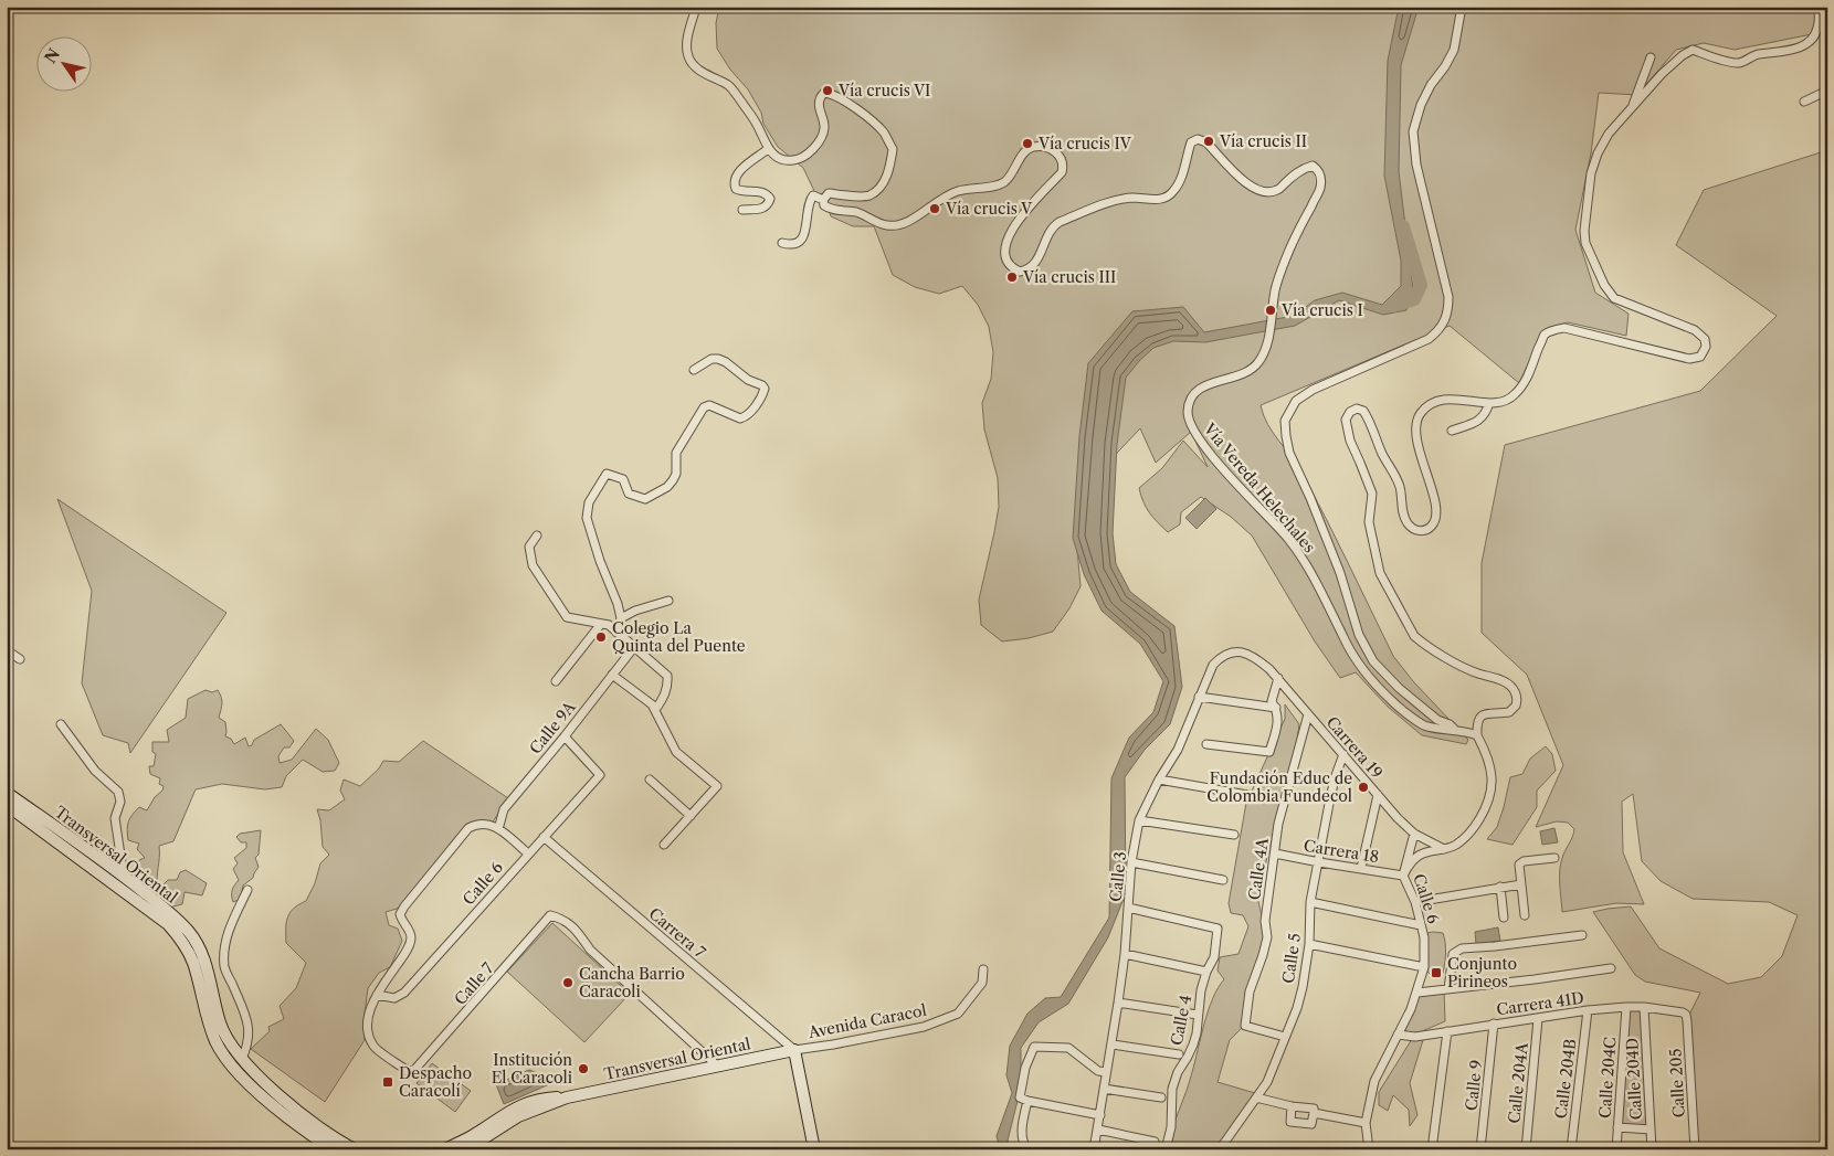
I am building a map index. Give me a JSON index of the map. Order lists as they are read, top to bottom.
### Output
{
  "streets": {
    "main road": ["Transversal Oriental"],
    "street": [
      "Vía Vereda Helechales",
      "Calle 9A",
      "Carrera 19",
      "Carrera 18",
      "Calle 4A",
      "Calle 3",
      "Calle 6",
      "Carrera 7",
      "Calle 5",
      "Calle 7",
      "Carrera 41D",
      "Calle 4",
      "Avenida Caracol",
      "Calle 204C",
      "Calle 204B",
      "Calle 204D",
      "Calle 204A",
      "Calle 205",
      "Calle 9"
    ]
  },
  "crossings": [
    ["Calle 9A", "Calle 6"],
    ["Carrera 19", "Calle 4A"],
    ["Carrera 19", "Calle 3"],
    ["Carrera 19", "Calle 6"],
    ["Carrera 19", "Calle 5"],
    ["Carrera 18", "Calle 4A"],
    ["Carrera 18", "Calle 6"],
    ["Carrera 18", "Calle 5"],
    ["Transversal Oriental", "Carrera 7"],
    ["Transversal Oriental", "Calle 7"],
    ["Transversal Oriental", "Avenida Caracol"],
    ["Calle 4A", "Calle 5"],
    ["Calle 3", "Calle 4"],
    ["Calle 6", "Carrera 7"],
    ["Calle 6", "Calle 7"],
    ["Calle 6", "Carrera 41D"],
    ["Carrera 7", "Avenida Caracol"],
    ["Carrera 41D", "Calle 204C"],
    ["Carrera 41D", "Calle 204B"],
    ["Carrera 41D", "Calle 204D"],
    ["Carrera 41D", "Calle 204A"],
    ["Carrera 41D", "Calle 205"],
    ["Carrera 41D", "Calle 9"]
  ],
  "places": {
    "other": [
      "Vía crucis VI",
      "Vía crucis II",
      "Vía crucis IV",
      "Vía crucis V",
      "Vía crucis III",
      "Vía crucis I",
      "Colegio La Quinta del Puente",
      "Fundación Educ de Colombia Fundecol",
      "Cancha Barrio Caracoli",
      "Institución El Caracoli"
    ],
    "transit": ["Conjunto Pirineos", "Despacho Caracolí"]
  },
  "north": "top left"
}
